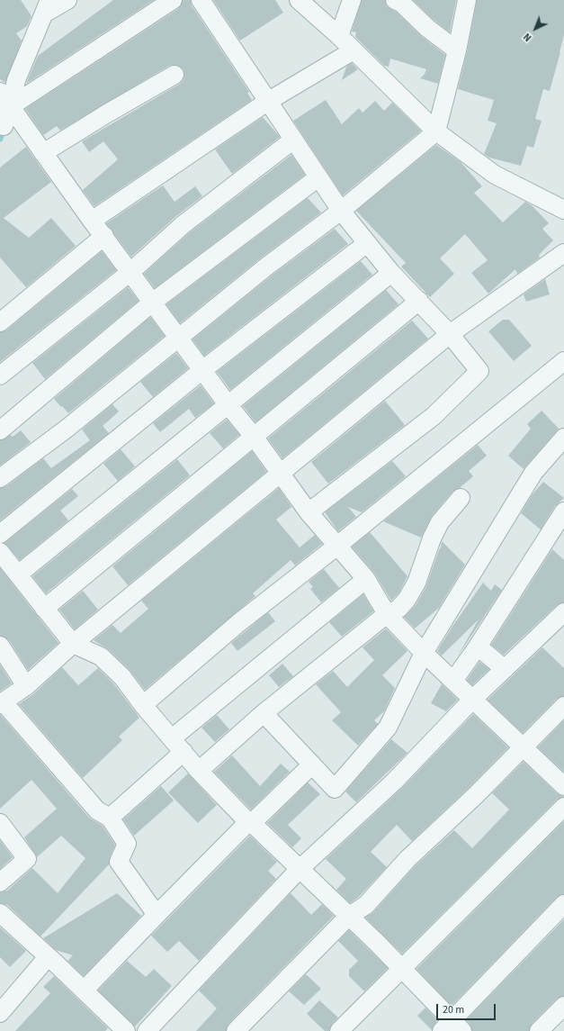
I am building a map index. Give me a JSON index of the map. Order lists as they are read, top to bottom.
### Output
{
  "scale_bar": "20 m",
  "north": "bottom left"
}
